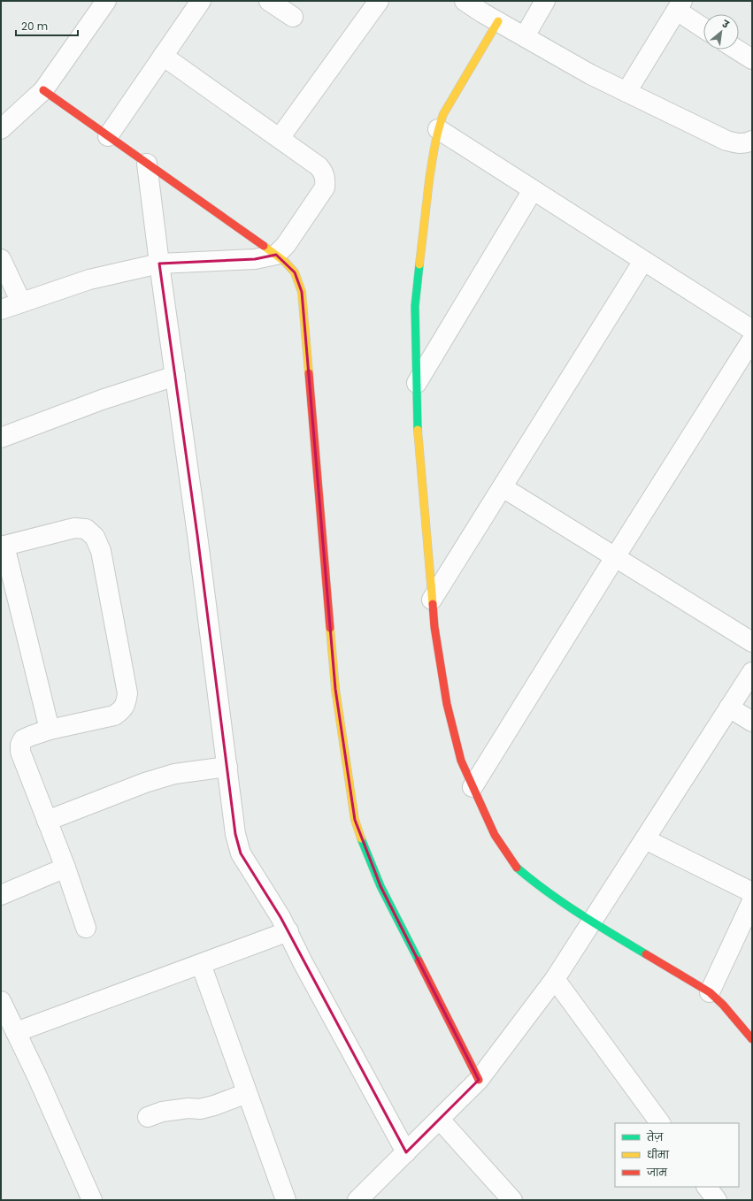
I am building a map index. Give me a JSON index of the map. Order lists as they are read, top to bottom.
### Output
{
  "legend": ["तेज़", "धीमा", "जाम"],
  "scale_bar": "20 m",
  "north": "top right"
}
